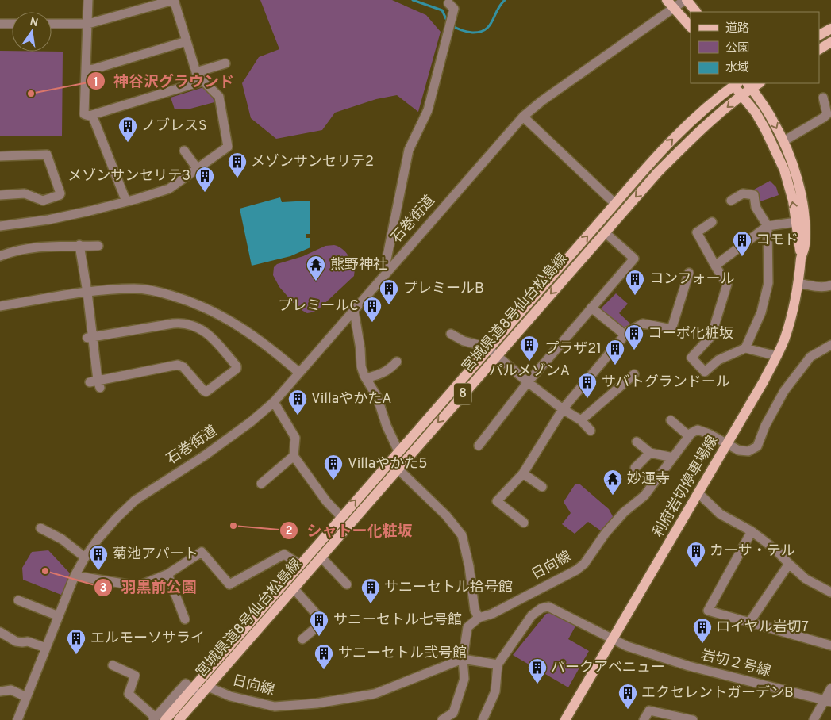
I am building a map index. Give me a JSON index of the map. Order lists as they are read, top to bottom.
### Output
{
  "streets": {
    "main road": ["宮城県道8号仙台松島線", "8", "利府岩切停車場線"],
    "street": ["石巻街道", "日向線", "岩切２号線"]
  },
  "crossings": [
    ["宮城県道8号仙台松島線", "利府岩切停車場線"],
    ["宮城県道8号仙台松島線", "日向線"],
    ["利府岩切停車場線", "岩切２号線"]
  ],
  "places": {
    "other": ["神谷沢グラウンド", "シャトー化粧坂", "羽黒前公園"],
    "building": [
      "ノブレスS",
      "メゾンサンセリテ2",
      "メゾンサンセリテ3",
      "コモド",
      "コンフォール",
      "プレミールB",
      "プレミールC",
      "コーポ化粧坂",
      "パルメゾンA",
      "プラザ21",
      "サバトグランドール",
      "VillaやかたA",
      "Villaやかた5",
      "カーサ・テル",
      "菊池アパート",
      "サニーセトル拾号館",
      "サニーセトル七号館",
      "ロイヤル岩切7",
      "エルモーソサライ",
      "サニーセトル弐号館",
      "パークアベニュー",
      "エクセレントガーデンB"
    ],
    "temple": ["熊野神社", "妙運寺"]
  },
  "legend": ["道路", "公園", "水域"],
  "north": "top"
}
